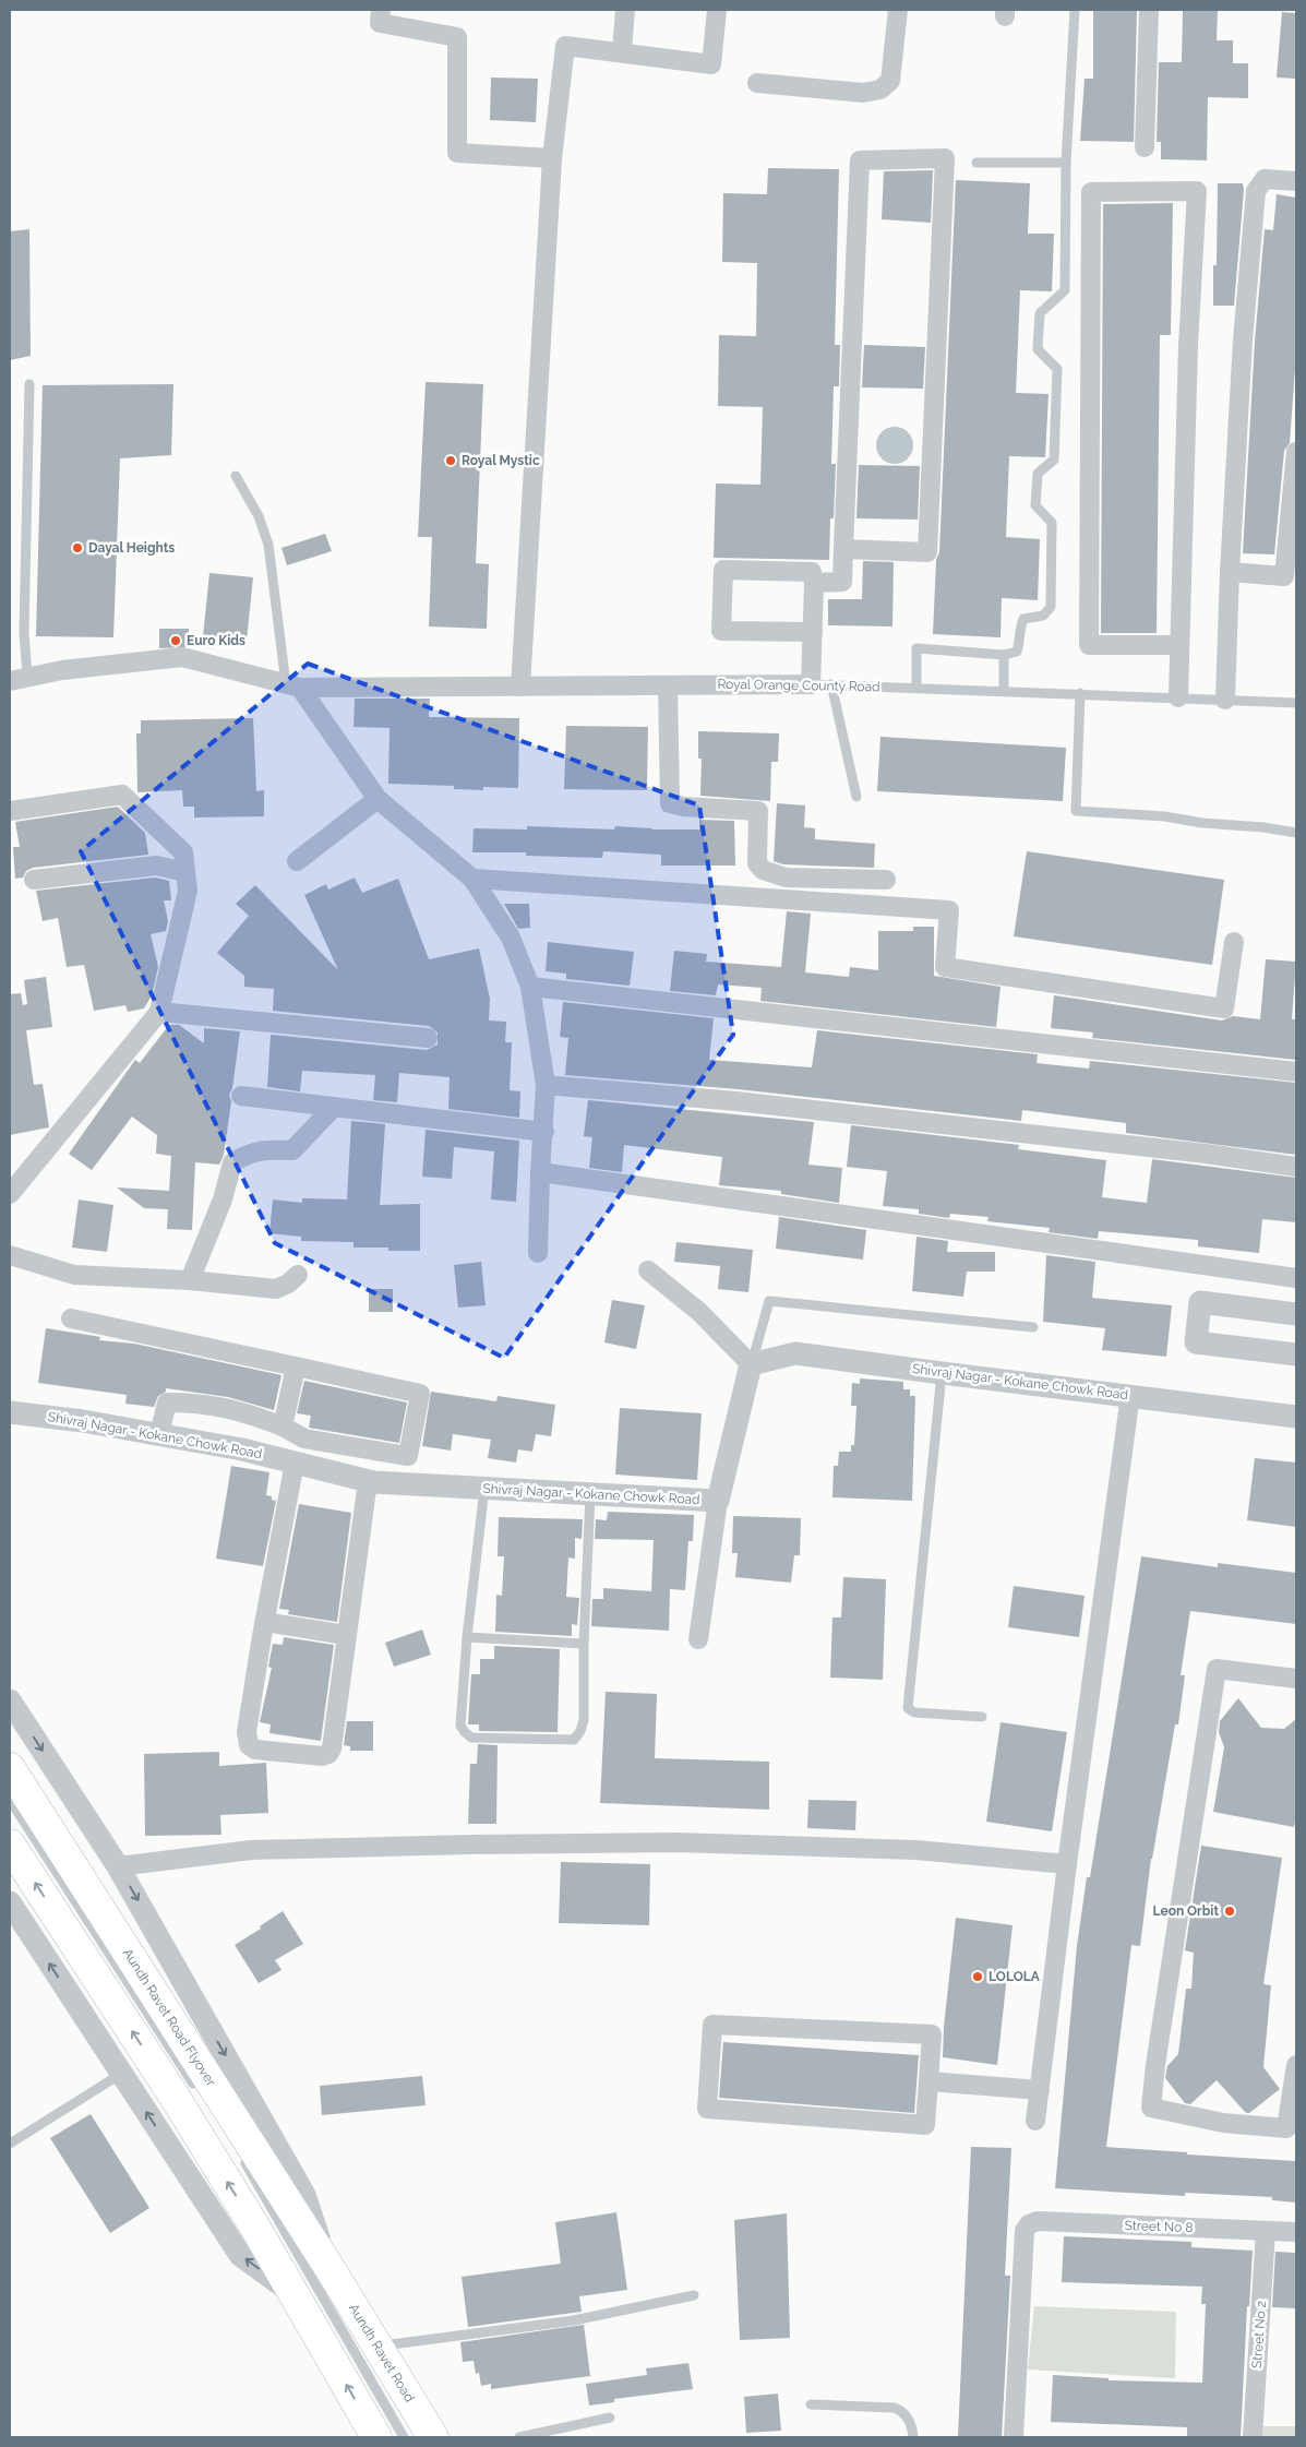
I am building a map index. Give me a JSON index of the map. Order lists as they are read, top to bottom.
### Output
{
  "streets": {
    "main road": ["Aundh Ravet Road Flyover", "Aundh Ravet Road"],
    "street": [
      "Royal Orange County Road",
      "Shivraj Nagar - Kokane Chowk Road",
      "Street No 8",
      "Street No 2"
    ]
  },
  "crossings": [
    ["Aundh Ravet Road Flyover", "Aundh Ravet Road"],
    ["Street No 8", "Street No 2"]
  ],
  "places": [
    "Royal Mystic",
    "Dayal Heights",
    "Euro Kids",
    "Leon Orbit",
    "LOLOLA"
  ]
}
